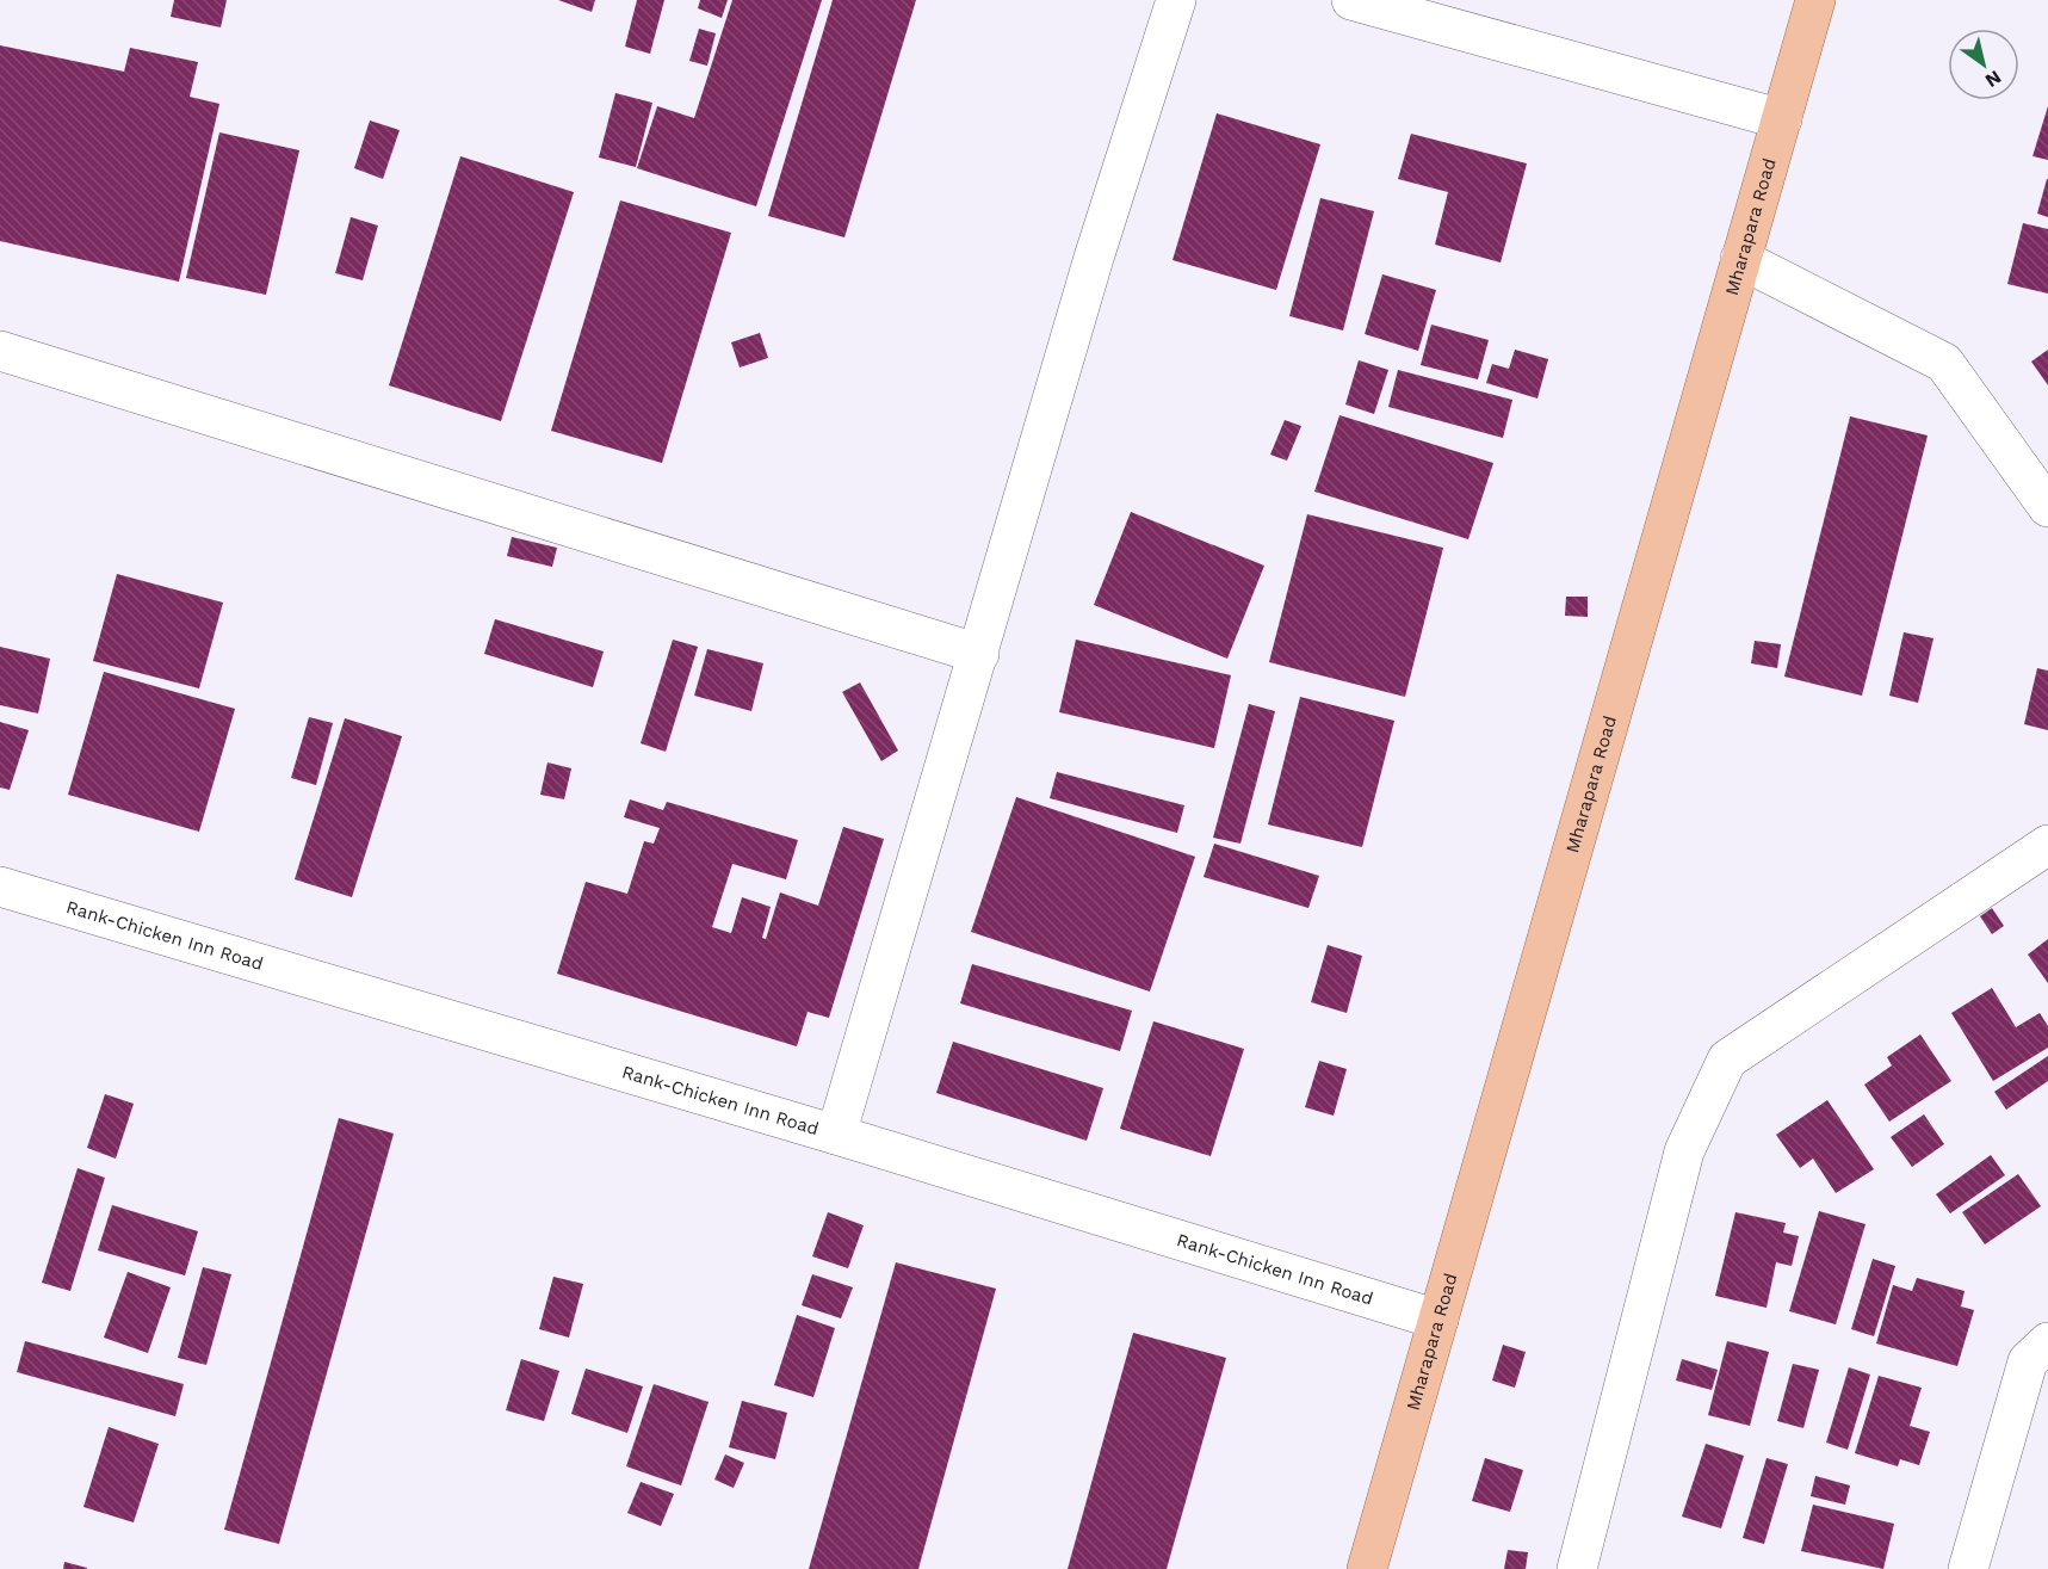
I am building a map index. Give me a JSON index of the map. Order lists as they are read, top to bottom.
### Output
{
  "streets": {
    "main road": ["Mharapara Road"],
    "street": ["Rank-Chicken Inn Road"]
  },
  "crossings": [
    ["Mharapara Road", "Rank-Chicken Inn Road"]
  ],
  "north": "bottom right"
}
